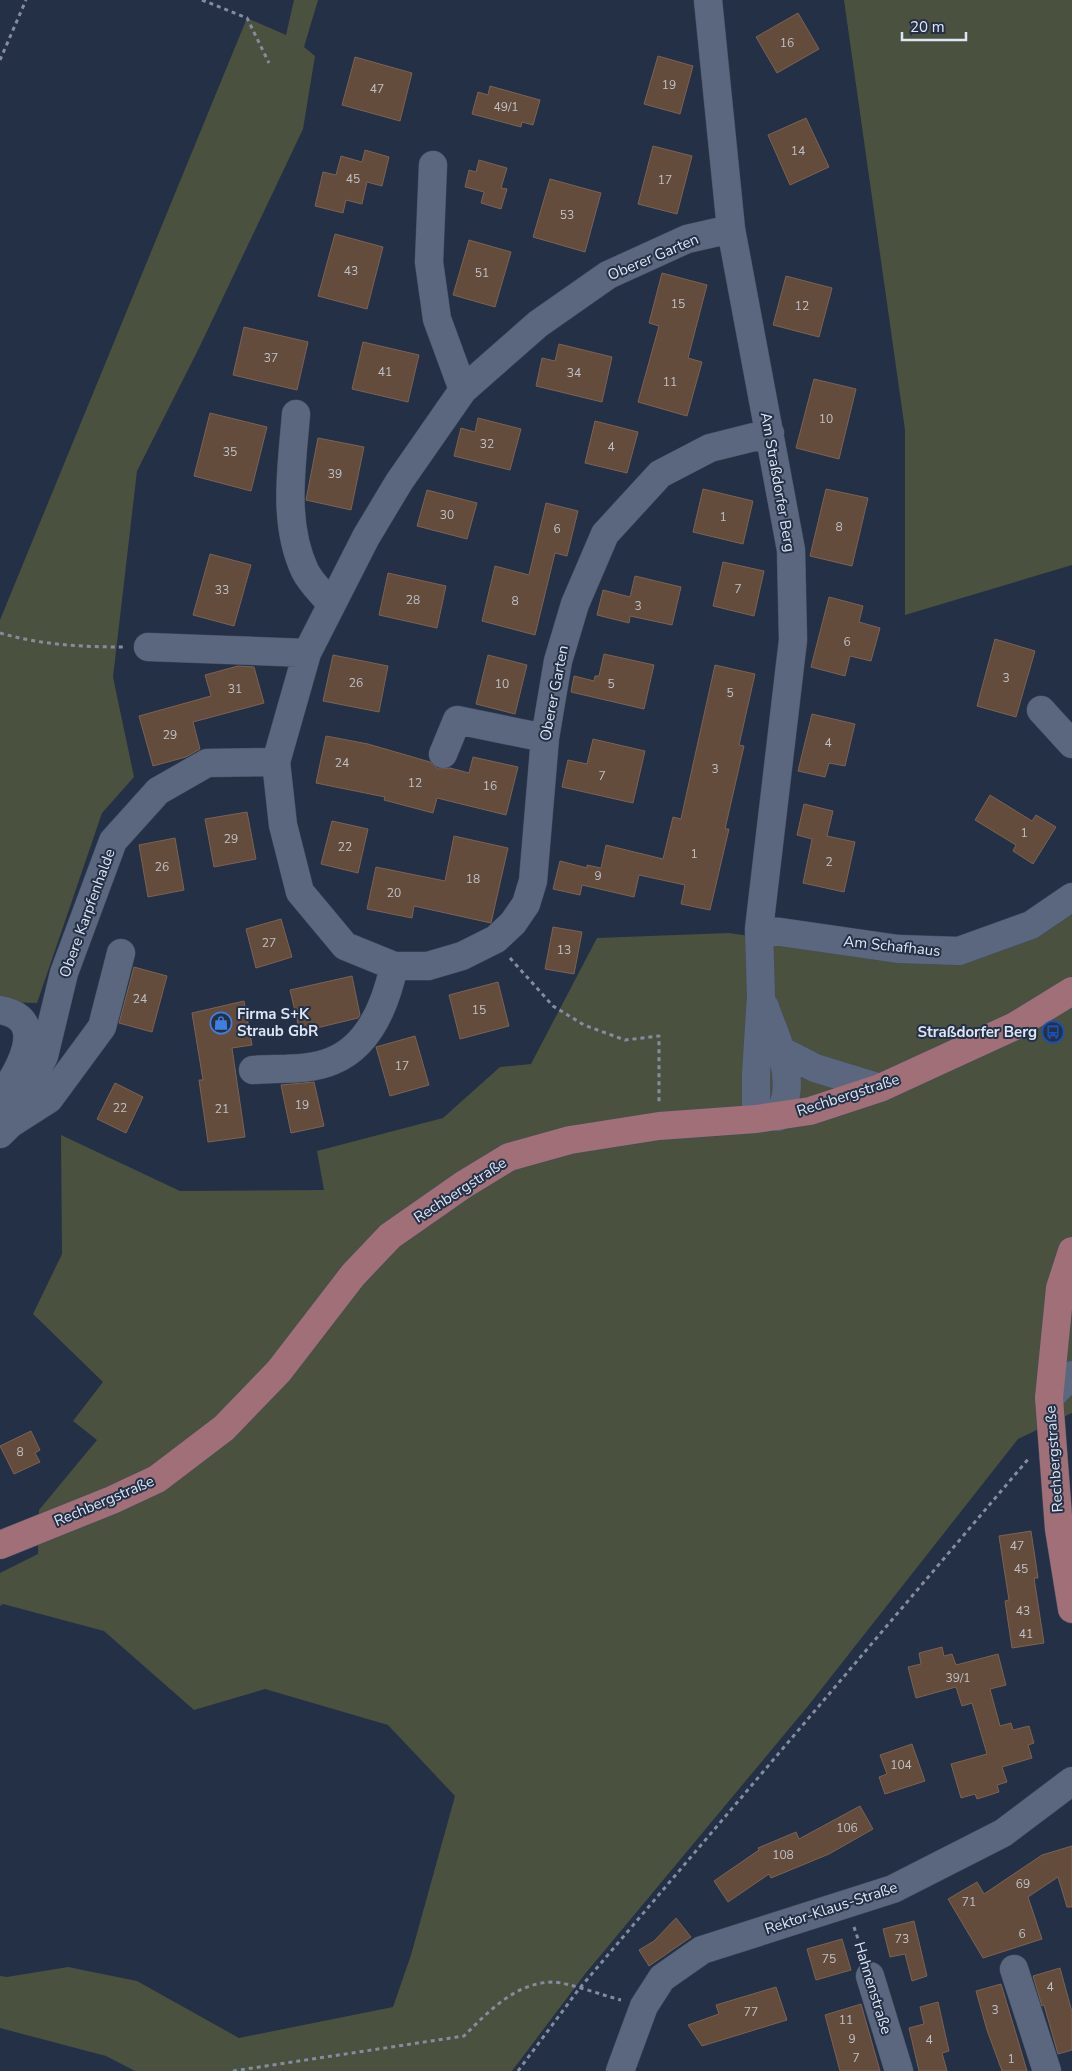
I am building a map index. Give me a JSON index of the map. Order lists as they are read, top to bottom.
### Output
{
  "streets": {
    "main road": ["Rechbergstraße"],
    "street": [
      "Oberer Garten",
      "Am Straßdorfer Berg",
      "Obere Karpfenhalde",
      "Am Schafhaus",
      "Rektor-Klaus-Straße",
      "Hahnenstraße"
    ]
  },
  "crossings": [
    ["Oberer Garten", "Am Straßdorfer Berg"],
    ["Oberer Garten", "Obere Karpfenhalde"],
    ["Am Straßdorfer Berg", "Am Schafhaus"],
    ["Am Straßdorfer Berg", "Rechbergstraße"],
    ["Rektor-Klaus-Straße", "Hahnenstraße"]
  ],
  "places": {
    "shop": ["Firma S+K Straub GbR"],
    "bus stop": ["Straßdorfer Berg"]
  },
  "house_numbers": [
    "16",
    "19",
    "47",
    "49/1",
    "14",
    "45",
    "17",
    "53",
    "43",
    "51",
    "15",
    "12",
    "37",
    "41",
    "34",
    "11",
    "10",
    "32",
    "4",
    "35",
    "39",
    "30",
    "1",
    "8",
    "6",
    "7",
    "33",
    "28",
    "8",
    "3",
    "6",
    "3",
    "26",
    "10",
    "5",
    "31",
    "5",
    "29",
    "4",
    "24",
    "3",
    "7",
    "12",
    "16",
    "1",
    "29",
    "22",
    "1",
    "2",
    "26",
    "9",
    "18",
    "20",
    "27",
    "13",
    "24",
    "15",
    "17",
    "19",
    "22",
    "21",
    "8",
    "47",
    "45",
    "43",
    "41",
    "39/1",
    "104",
    "106",
    "108",
    "69",
    "71",
    "6",
    "73",
    "75",
    "4",
    "3",
    "77",
    "11",
    "9",
    "4",
    "7",
    "1"
  ],
  "scale_bar": "20 m"
}
